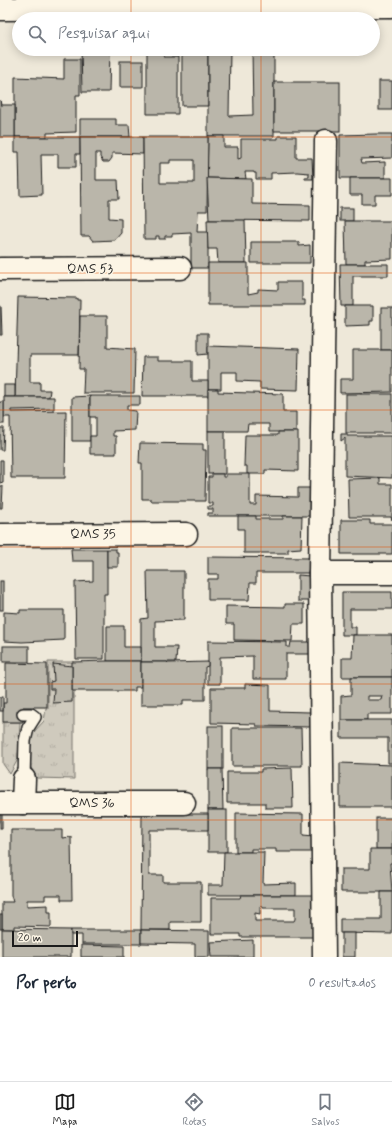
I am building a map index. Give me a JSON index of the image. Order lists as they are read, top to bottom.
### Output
{
  "streets": {
    "street": ["QMS 53", "QMS 35", "QMS 36"]
  },
  "scale_bar": "20 m",
  "page": {
    "search": "Pesquisar aqui",
    "scale": "20 m",
    "heading": ["Por perto", "0 resultados"],
    "nav": ["Mapa", "Rotas", "Salvos"]
  }
}
